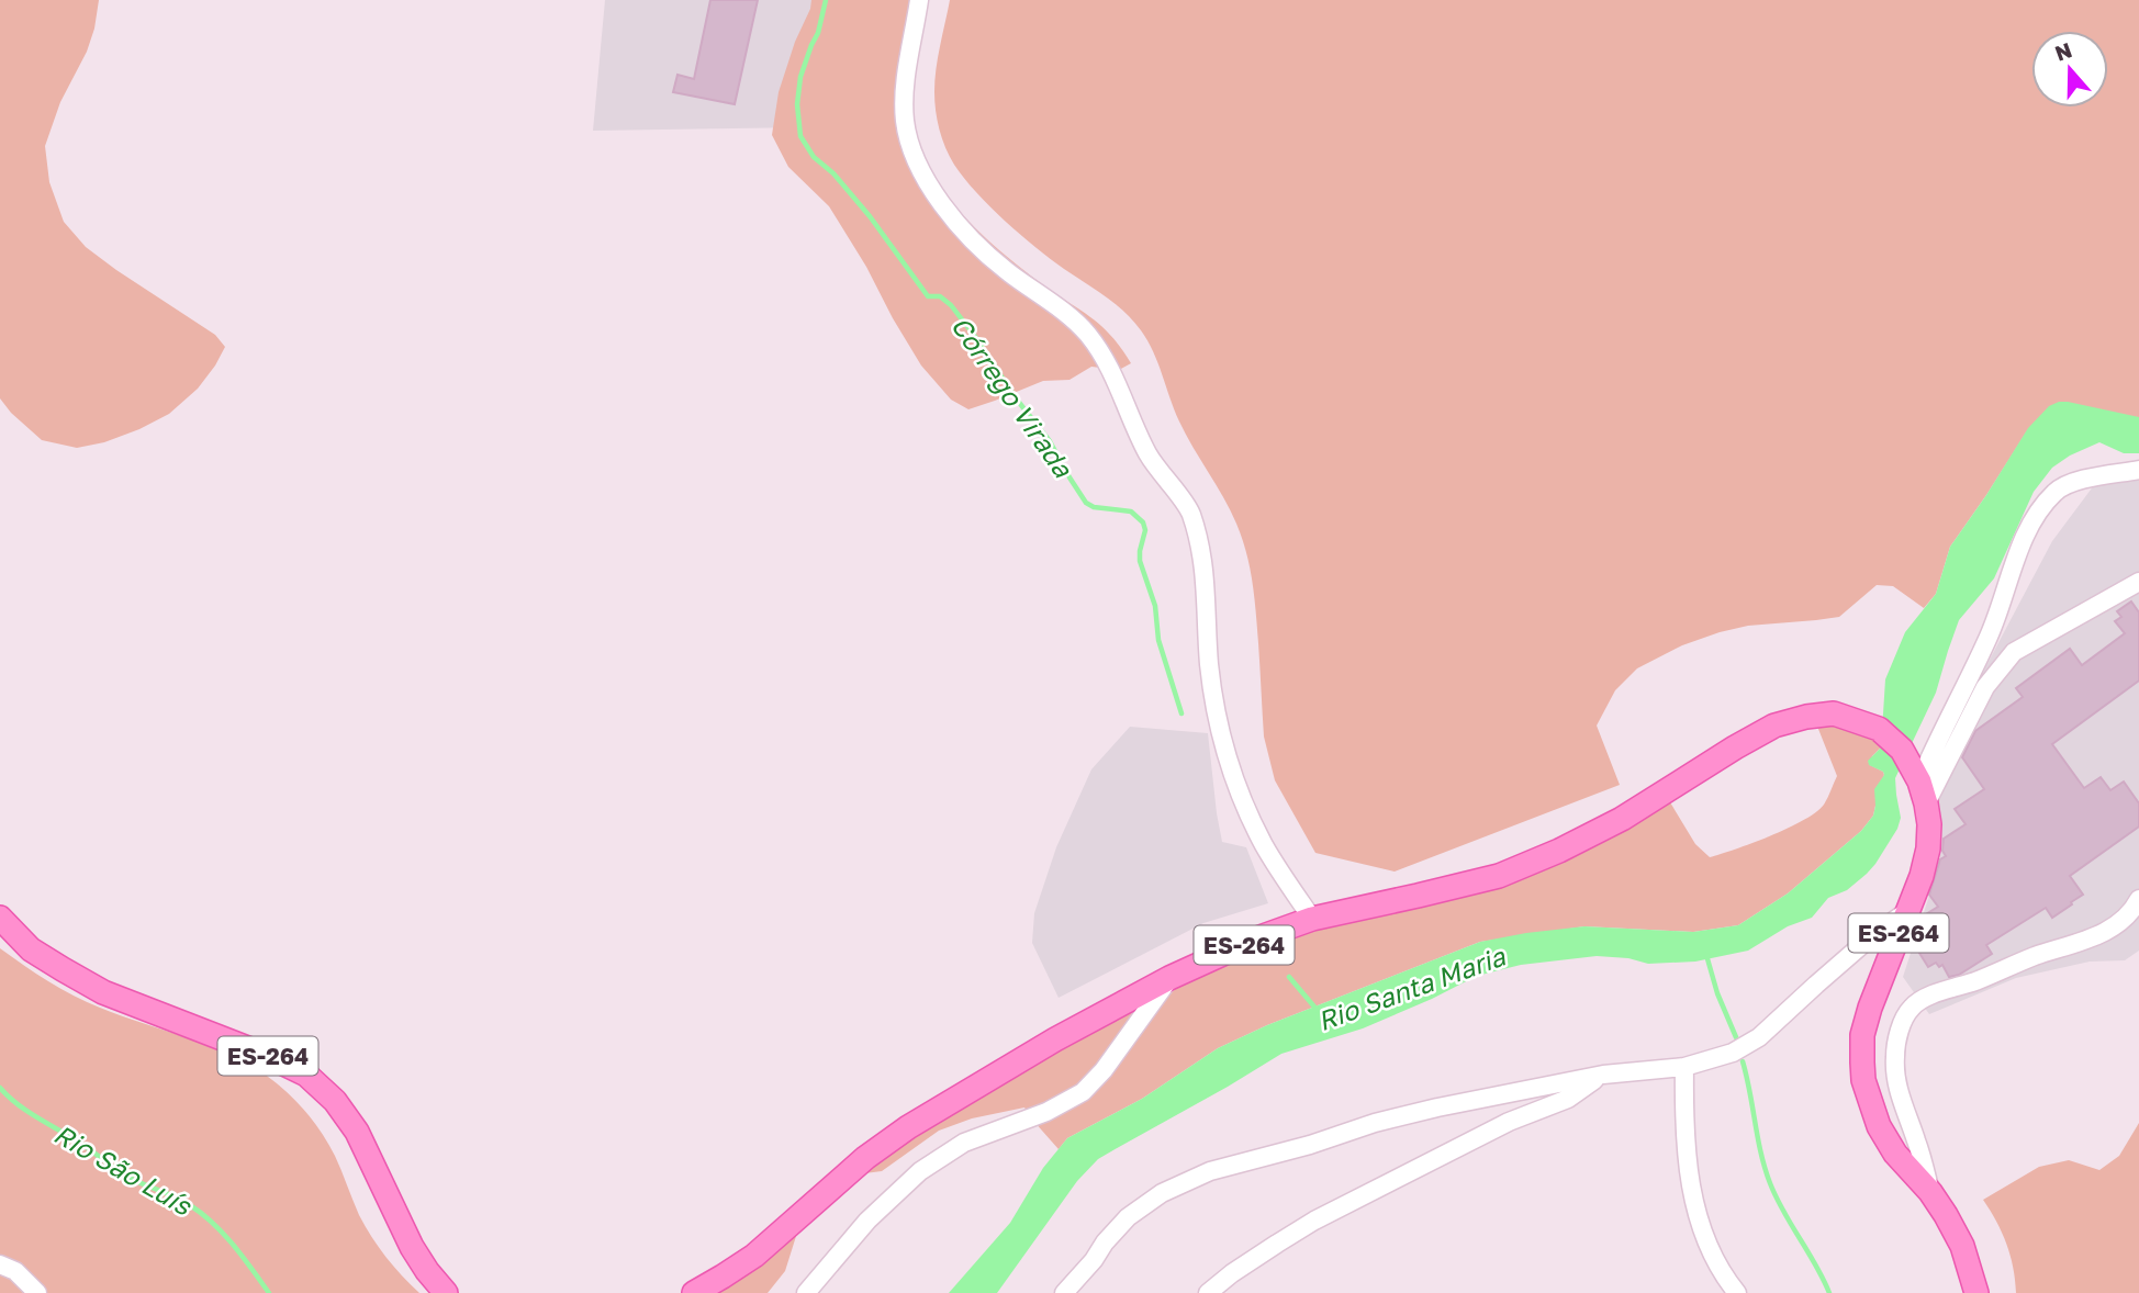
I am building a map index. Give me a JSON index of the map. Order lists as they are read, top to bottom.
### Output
{
  "streets": {
    "main road": ["ES-264"]
  },
  "water": ["Córrego Virada", "Rio Santa Maria", "Rio São Luís"],
  "north": "top"
}
